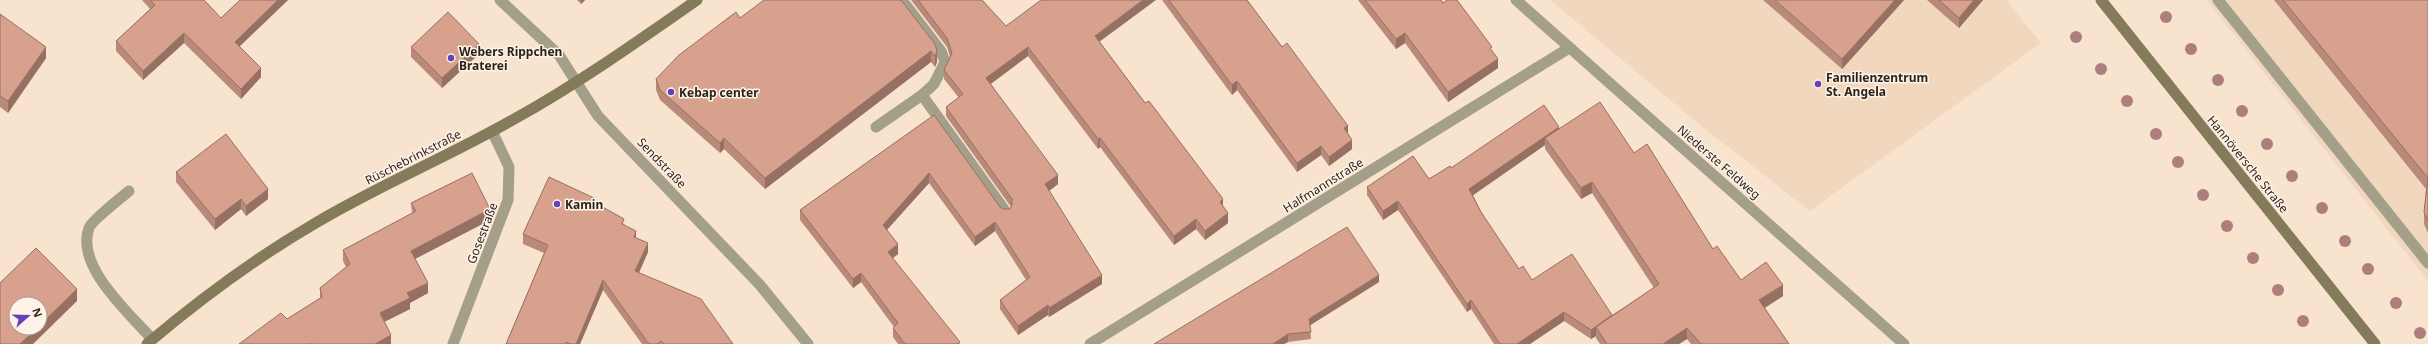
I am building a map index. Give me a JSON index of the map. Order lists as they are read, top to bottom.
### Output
{
  "streets": {
    "main road": ["Rüschebrinkstraße", "Hannöversche Straße"],
    "street": [
      "Niederste Feldweg",
      "Sendstraße",
      "Halfmannstraße",
      "Gosestraße"
    ]
  },
  "crossings": [
    ["Rüschebrinkstraße", "Sendstraße"],
    ["Rüschebrinkstraße", "Gosestraße"],
    ["Niederste Feldweg", "Halfmannstraße"]
  ],
  "places": [
    "Webers Rippchen Braterei",
    "Familienzentrum St. Angela",
    "Kebap center",
    "Kamin"
  ],
  "north": "right"
}
